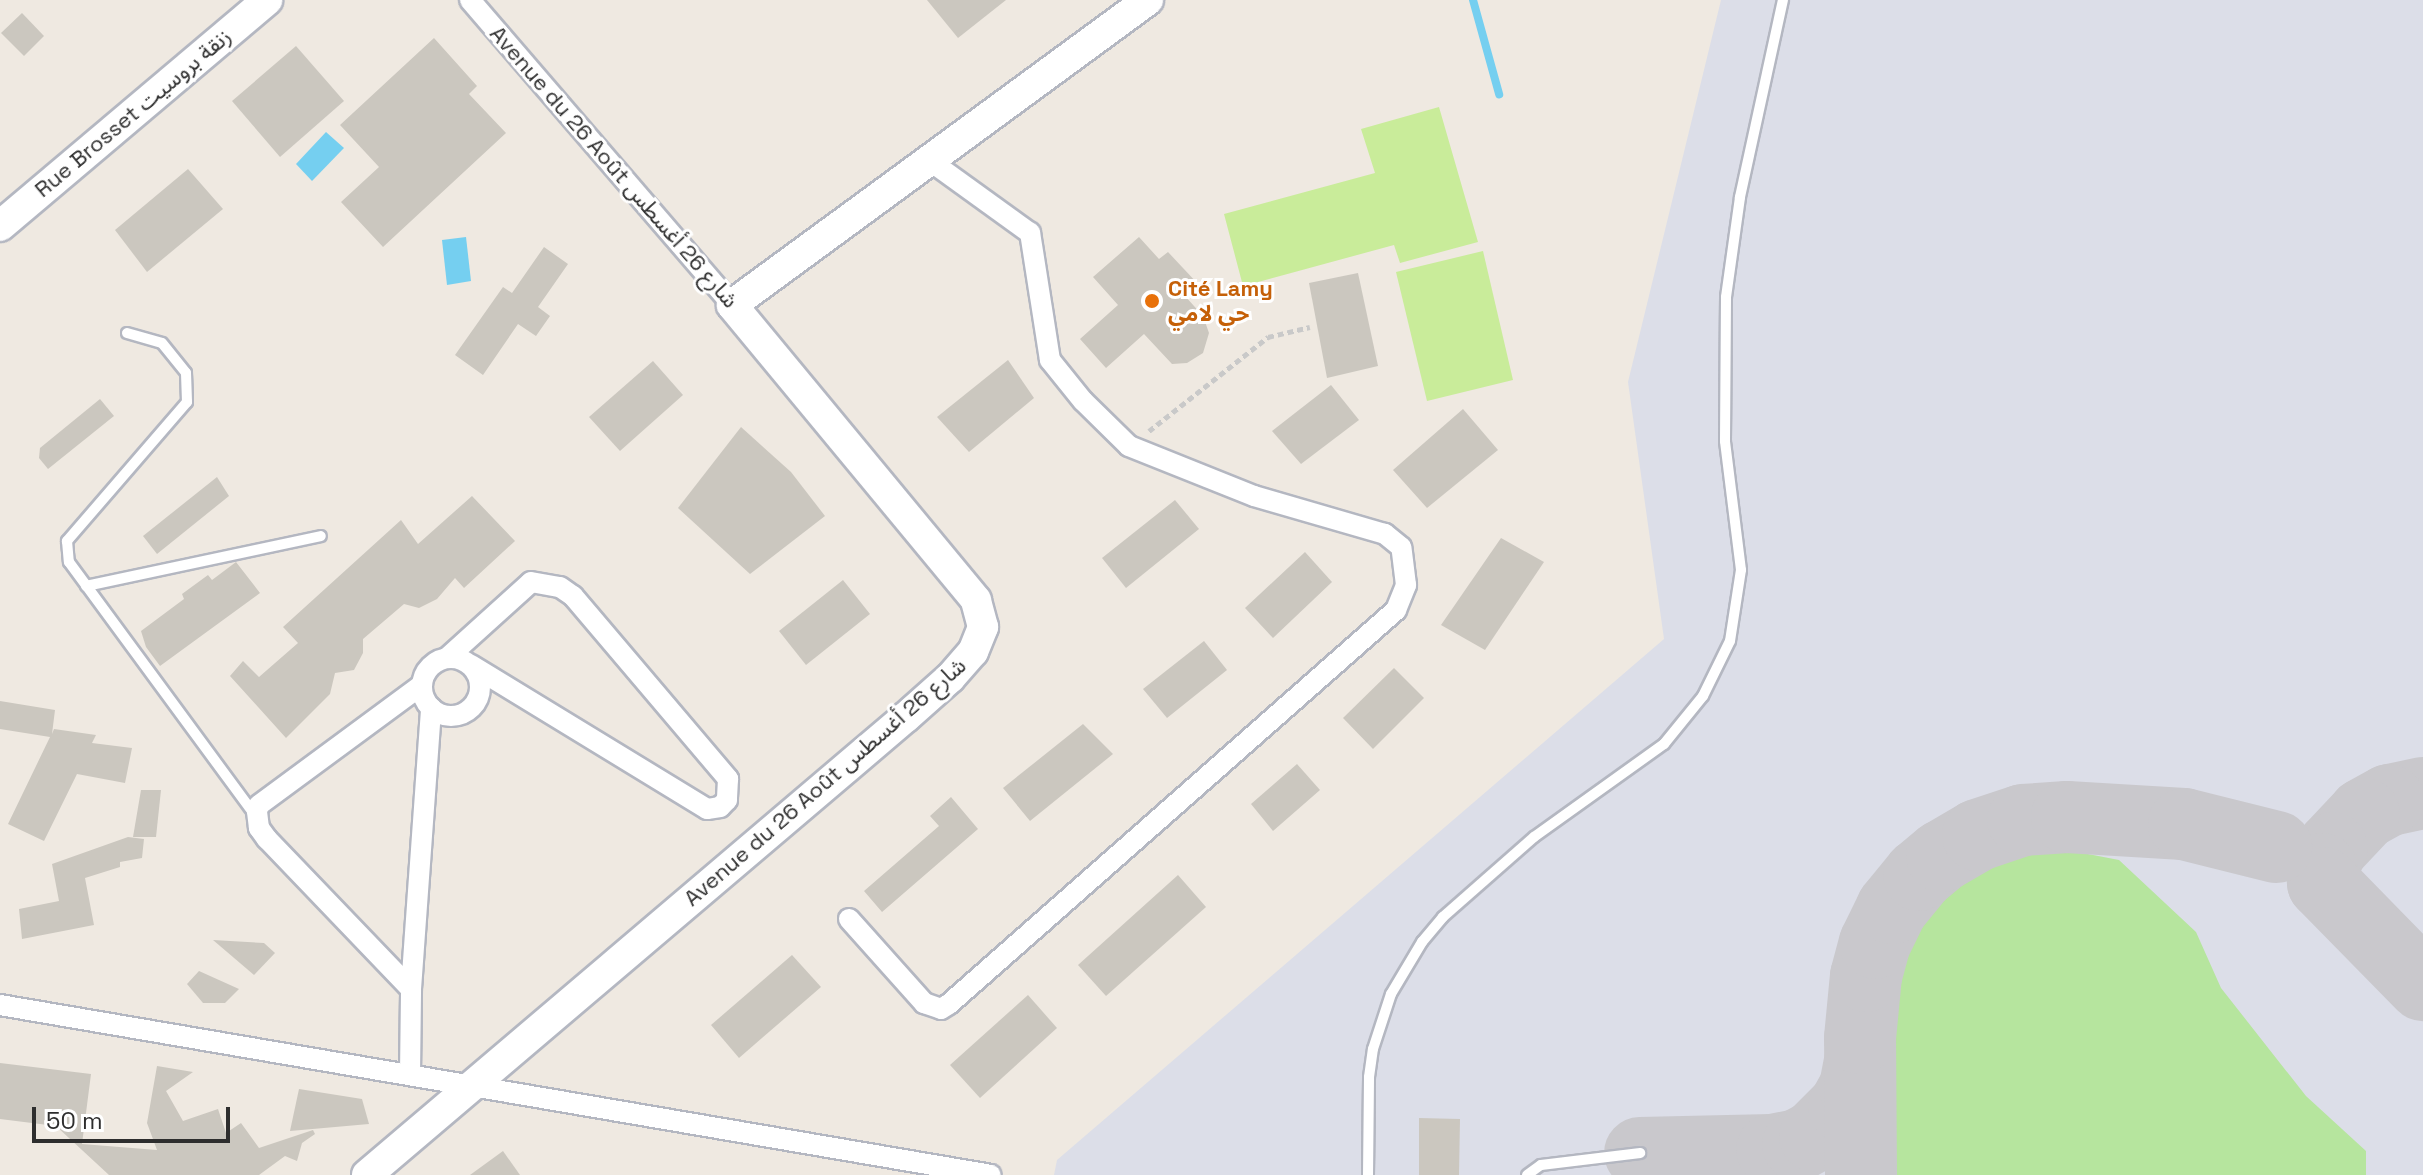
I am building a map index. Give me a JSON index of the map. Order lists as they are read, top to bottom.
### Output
{
  "streets": {
    "street": ["Rue Brosset زنقة بروسيت", "Avenue du 26 Août شارع 26 أغسطس"]
  },
  "places": ["Cité Lamy حي لامي"],
  "scale_bar": "50 m"
}
